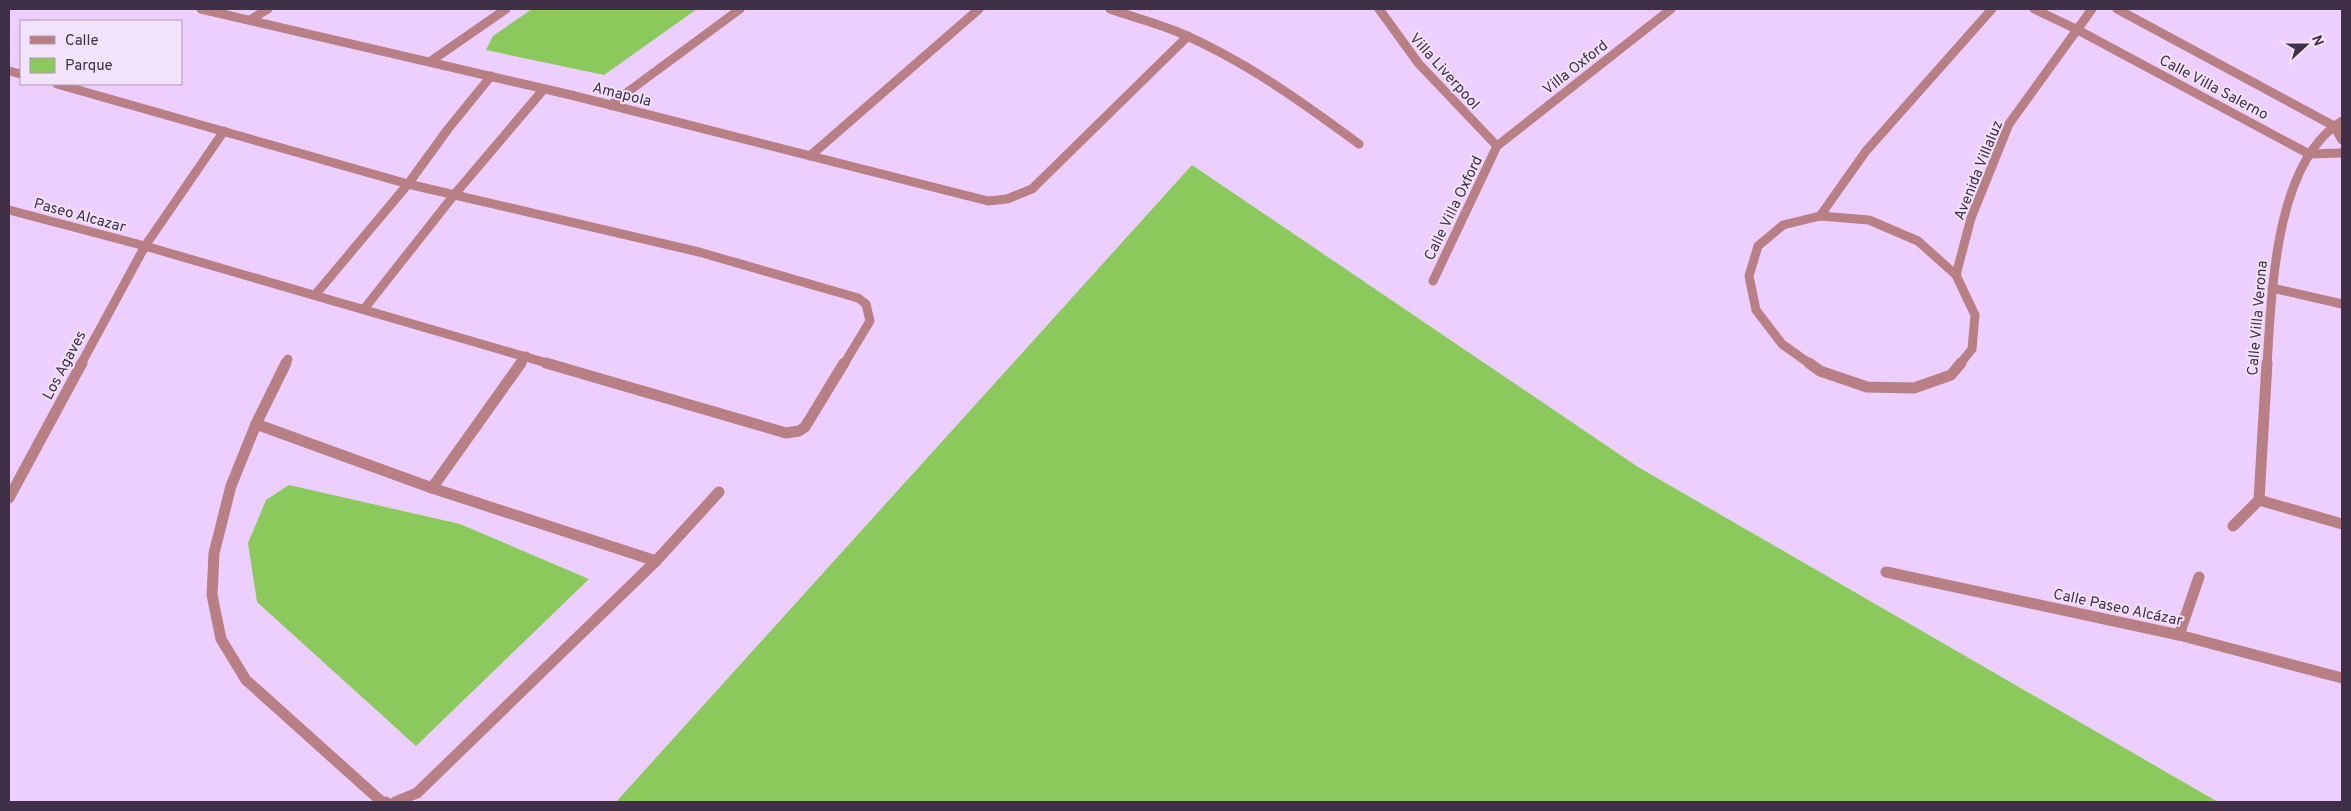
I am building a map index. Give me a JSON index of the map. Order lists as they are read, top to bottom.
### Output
{
  "streets": {
    "street": [
      "Villa Oxford",
      "Villa Liverpool",
      "Calle Villa Salerno",
      "Amapola",
      "Avenida Villaluz",
      "Calle Villa Oxford",
      "Paseo Alcazar",
      "Calle Villa Verona",
      "Los Agaves",
      "Calle Paseo Alcázar"
    ]
  },
  "crossings": [
    ["Villa Oxford", "Villa Liverpool"],
    ["Villa Oxford", "Calle Villa Oxford"],
    ["Villa Liverpool", "Calle Villa Oxford"],
    ["Calle Villa Salerno", "Avenida Villaluz"],
    ["Calle Villa Salerno", "Calle Villa Verona"],
    ["Paseo Alcazar", "Los Agaves"]
  ],
  "legend": ["Calle", "Parque"],
  "north": "right"
}
